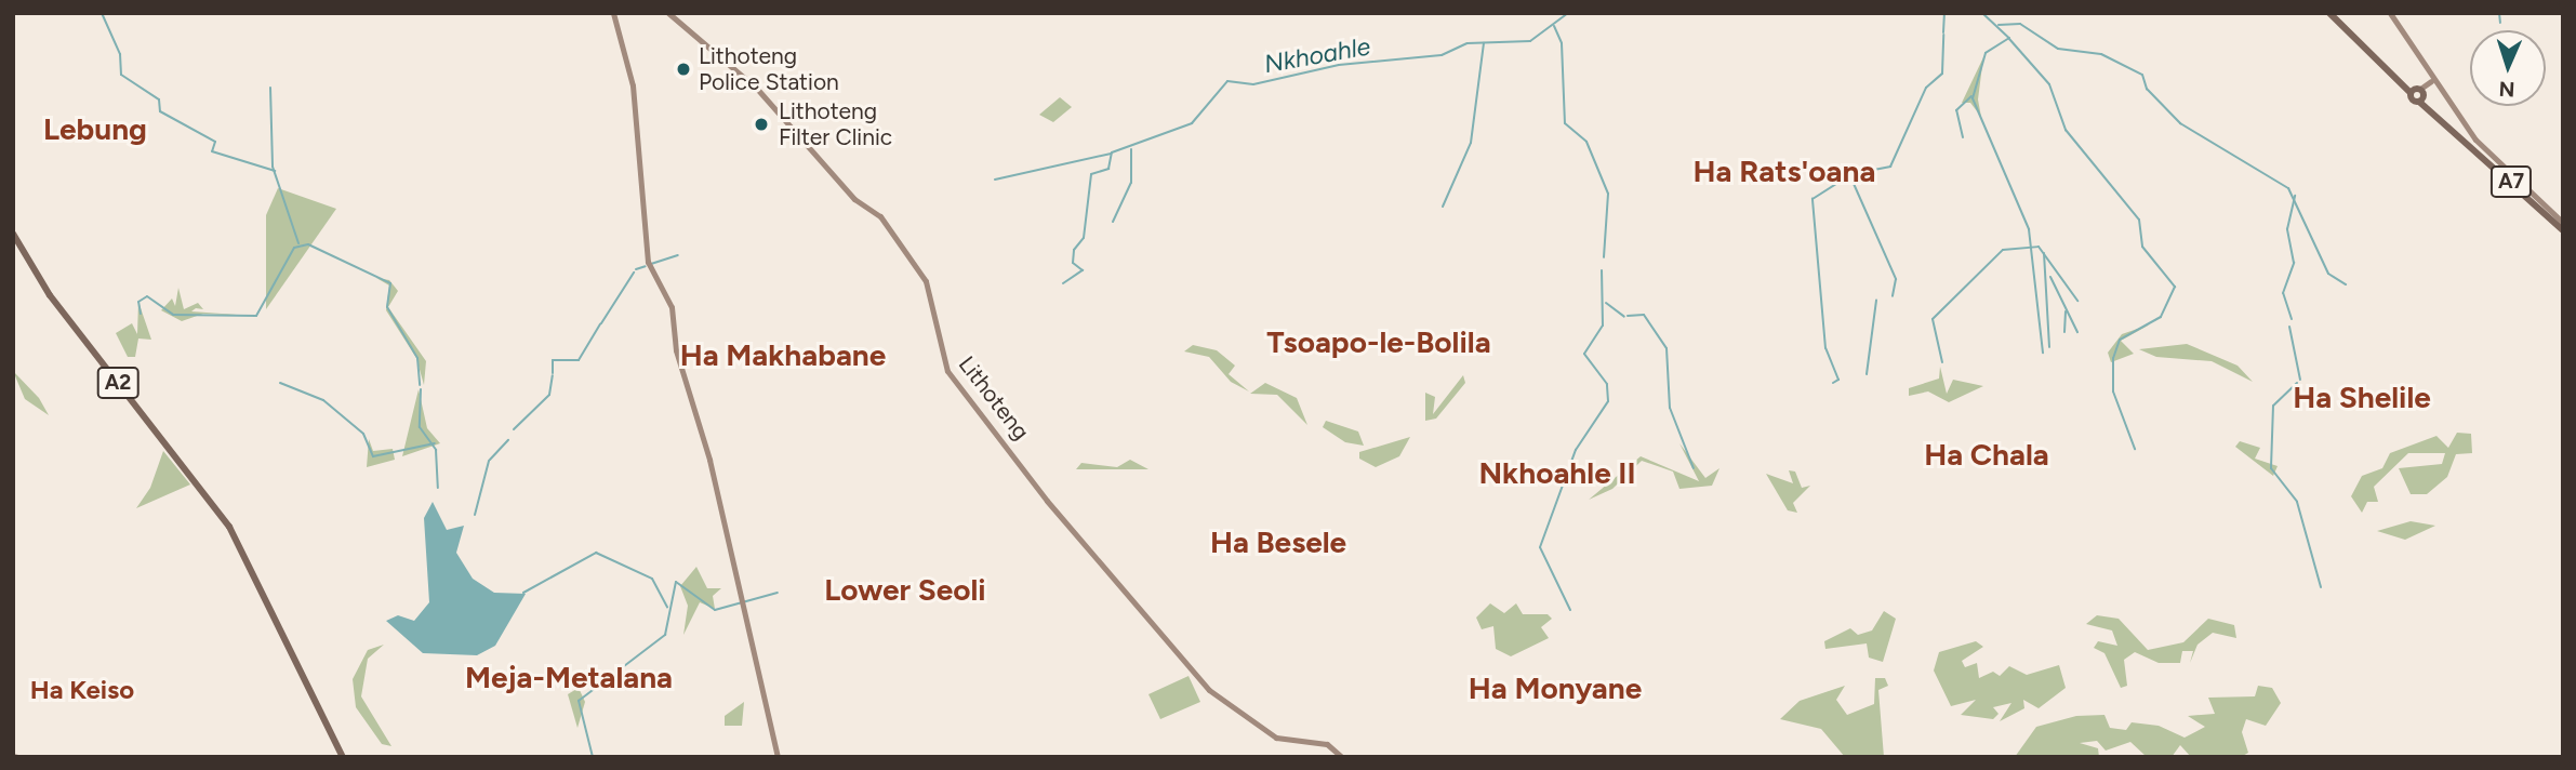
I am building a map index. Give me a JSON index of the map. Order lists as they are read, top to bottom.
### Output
{
  "streets": {
    "main road": ["A7", "A2", "Lithoteng"]
  },
  "districts": [
    "Lebung",
    "Ha Rats'oana",
    "Tsoapo-le-Bolila",
    "Ha Makhabane",
    "Ha Shelile",
    "Ha Chala",
    "Nkhoahle II",
    "Ha Besele",
    "Lower Seoli",
    "Meja-Metalana",
    "Ha Monyane",
    "Ha Keiso"
  ],
  "water": ["Nkhoahle"],
  "places": ["Lithoteng Police Station", "Lithoteng Filter Clinic"],
  "north": "bottom"
}
